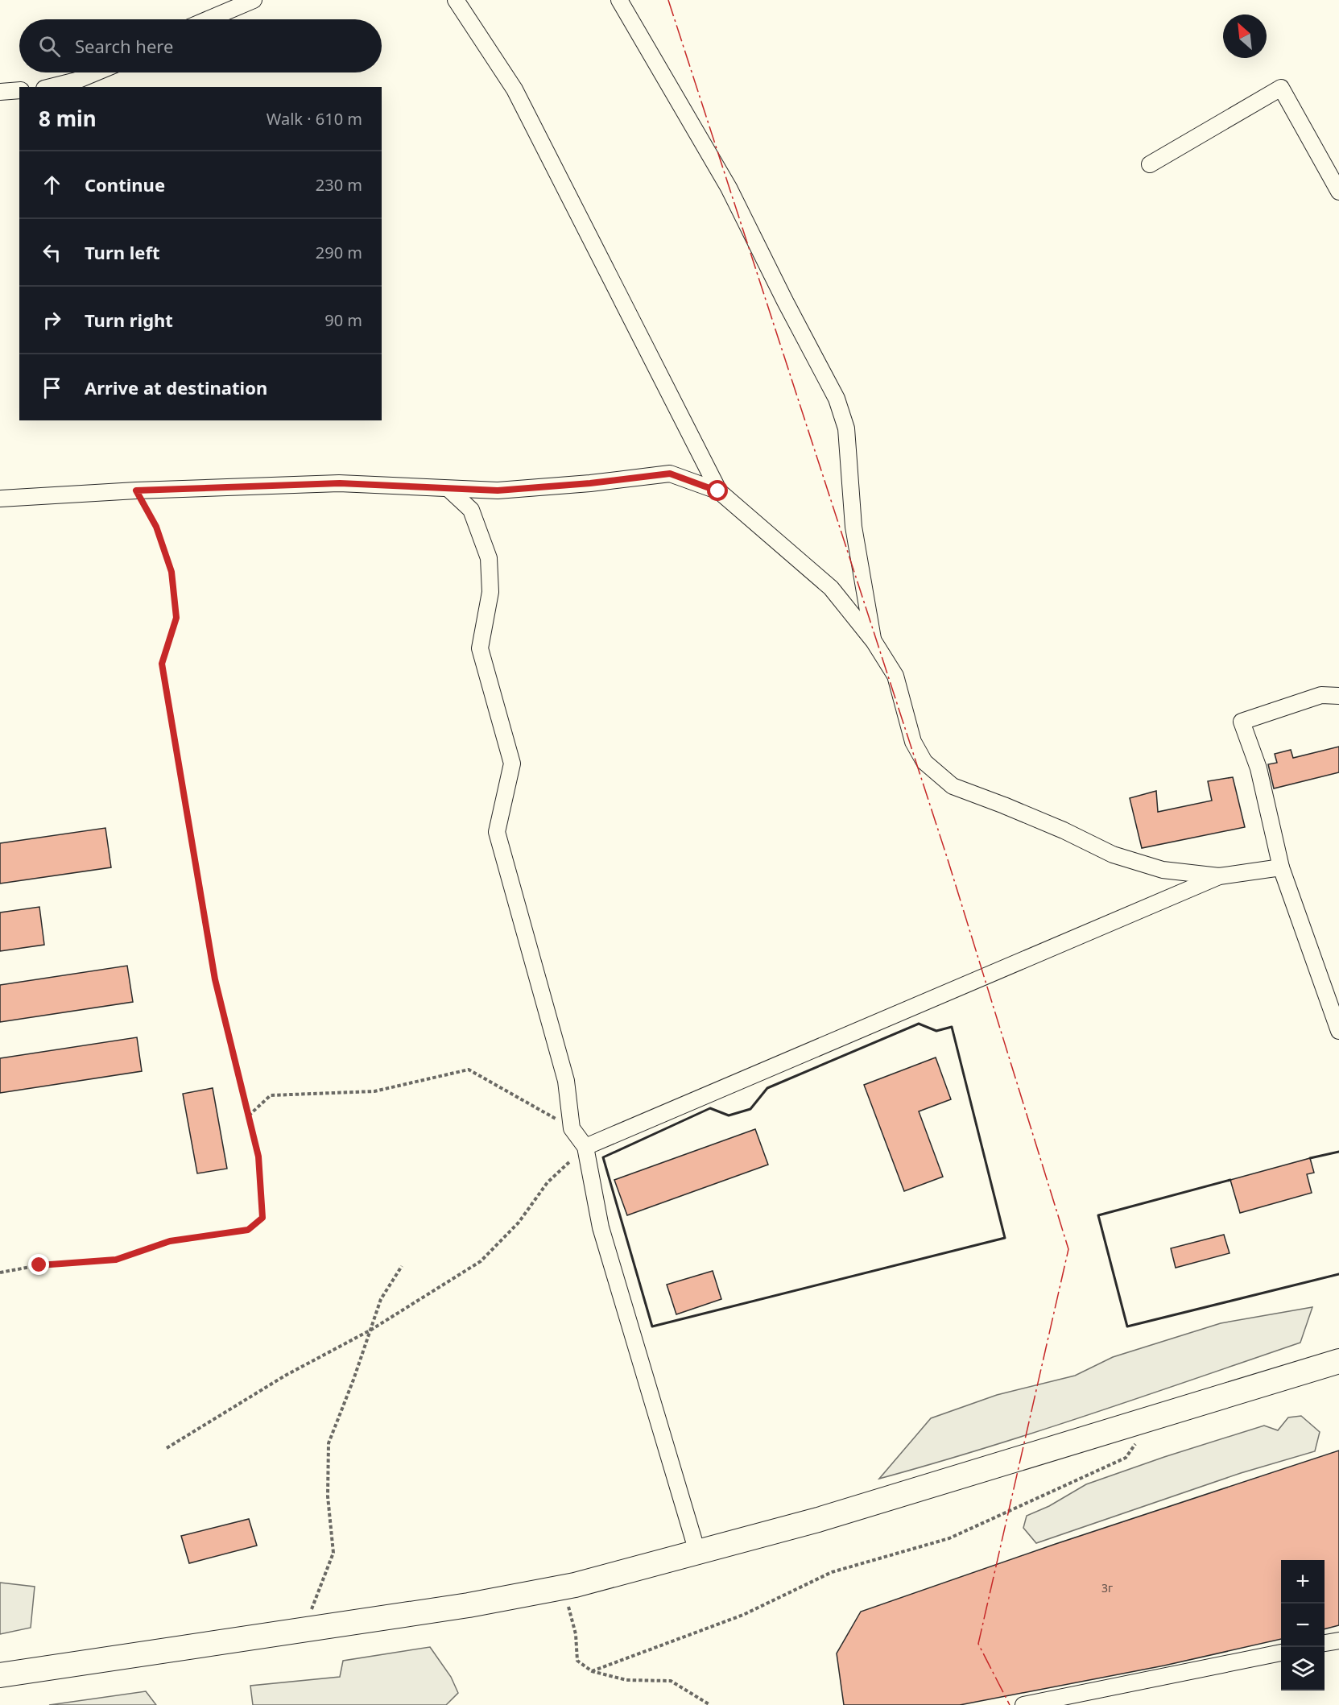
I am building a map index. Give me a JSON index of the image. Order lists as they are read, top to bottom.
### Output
{
  "house_numbers": ["3г"],
  "north": "top left",
  "page": {
    "search": "Search here",
    "heading": ["8 min", "Walk · 610 m"],
    "list": [
      ["Continue", "230 m"],
      ["Turn left", "290 m"],
      ["Turn right", "90 m"],
      "Arrive at destination"
    ],
    "map_buttons": ["+", "−"]
  }
}
